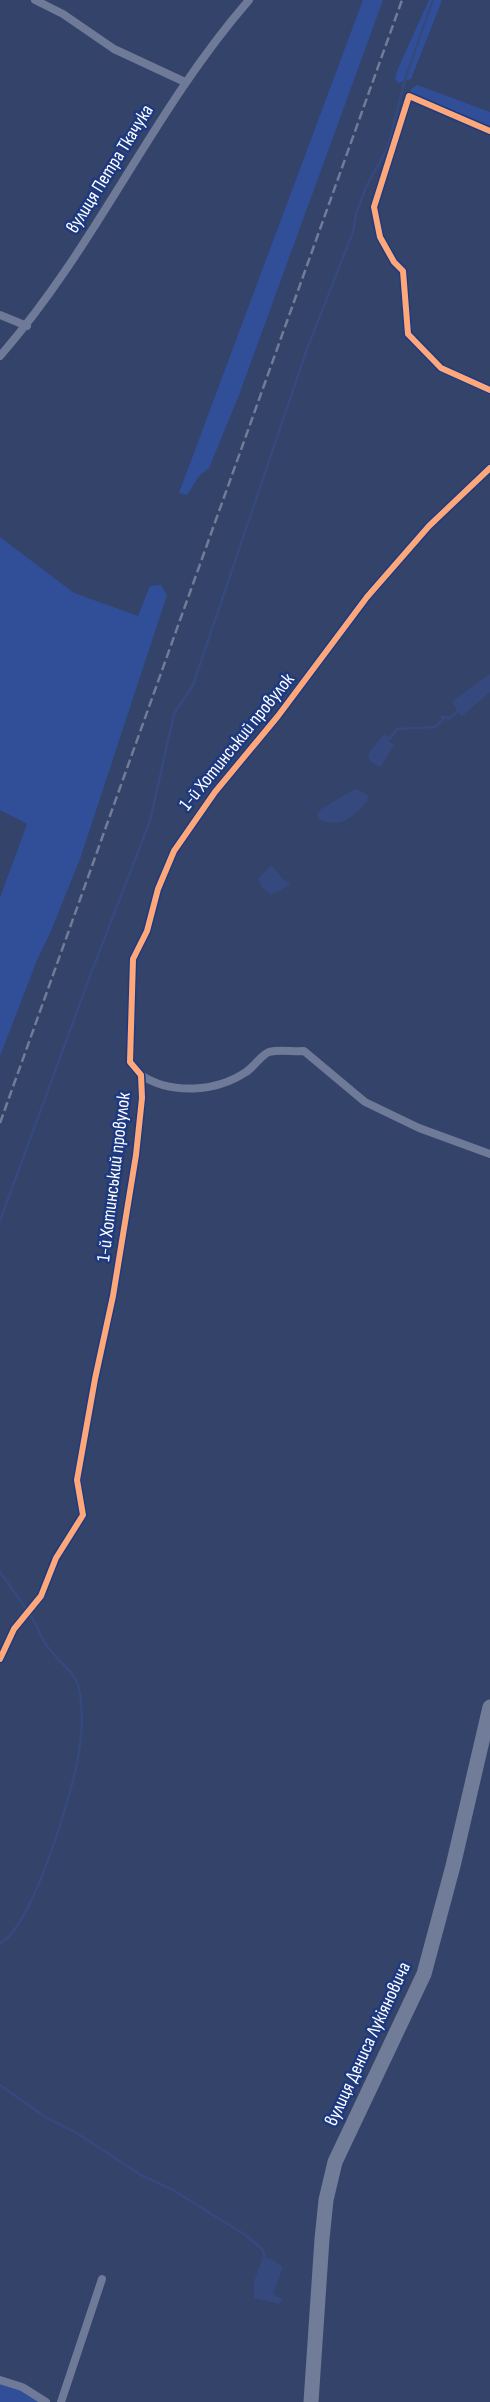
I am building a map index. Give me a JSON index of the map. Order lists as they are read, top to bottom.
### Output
{
  "streets": {
    "highway": ["вулиця Дениса Лукіяновича"],
    "street": ["вулиця Петра Ткачука", "1-й Хотинський провулок"]
  }
}
